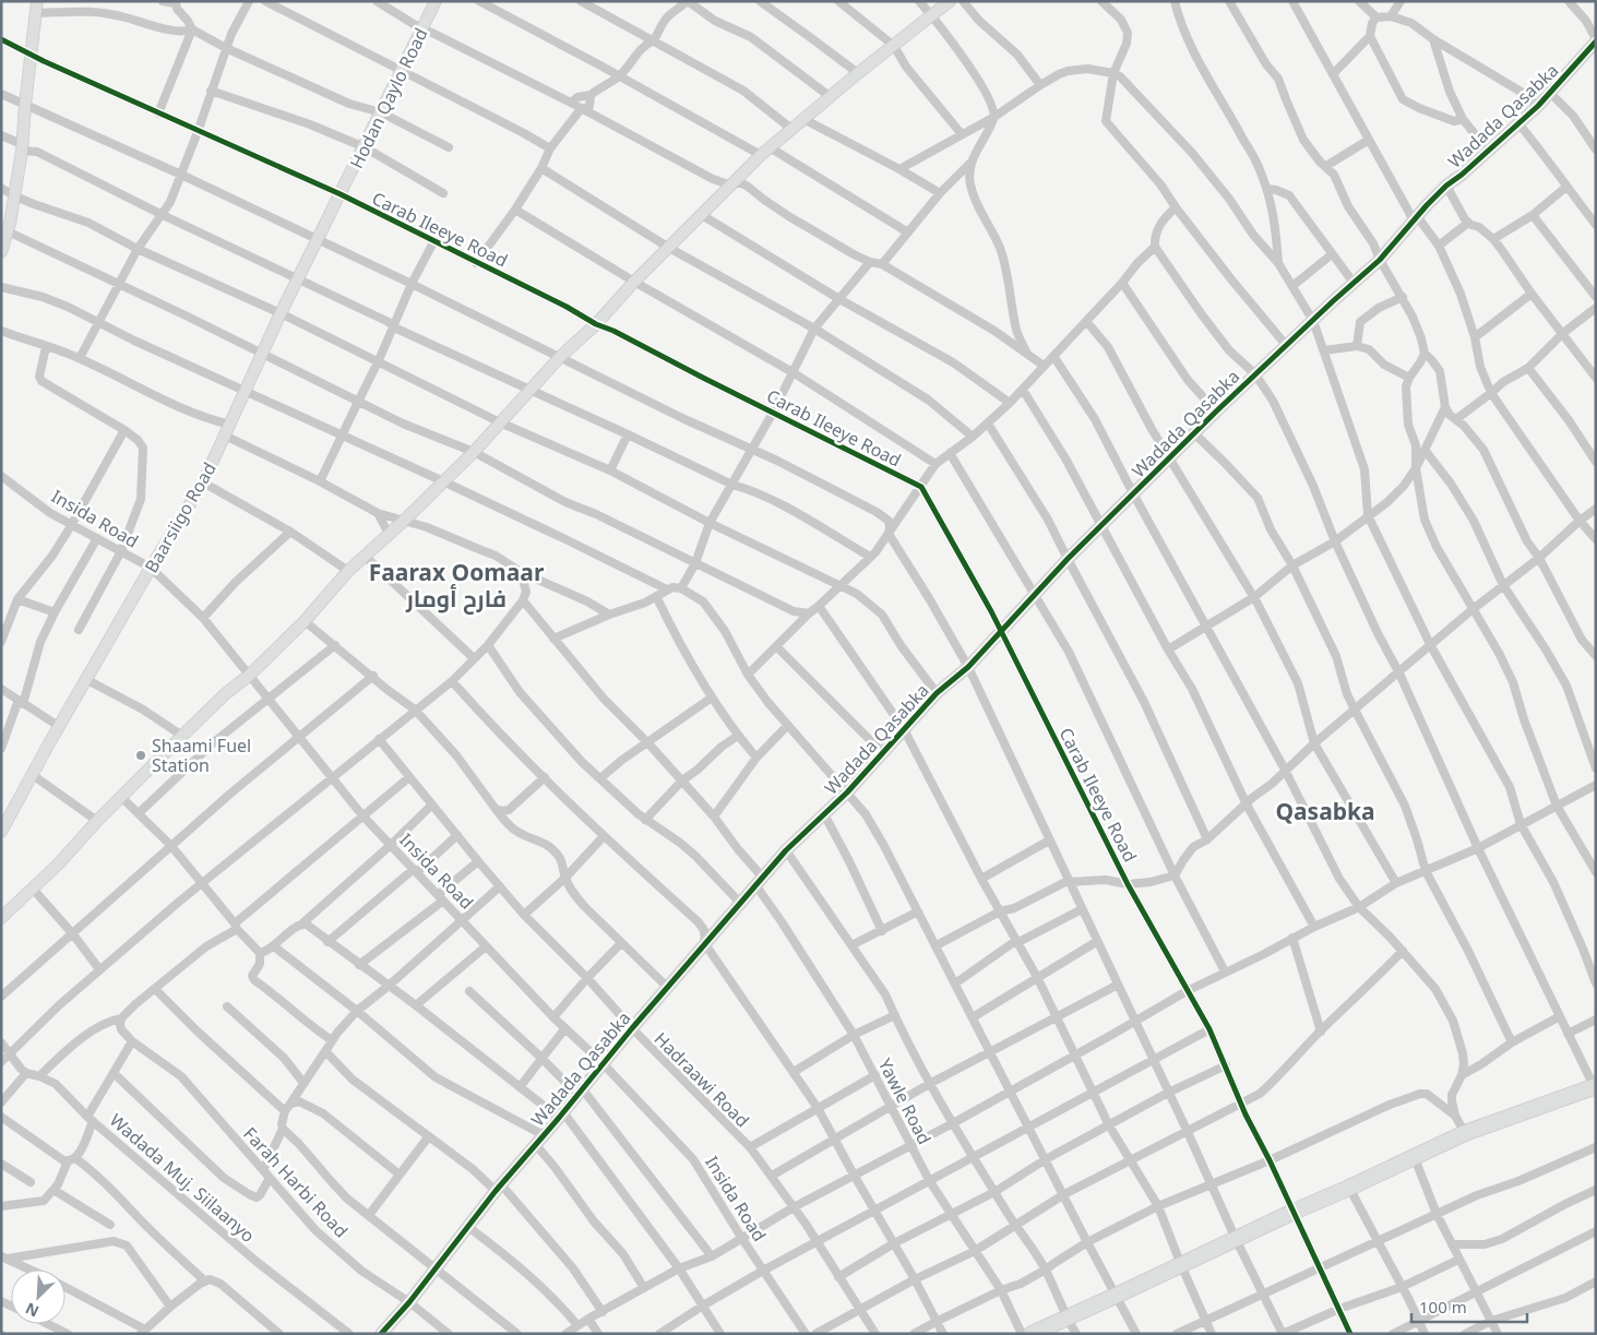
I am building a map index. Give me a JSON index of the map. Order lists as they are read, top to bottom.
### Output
{
  "streets": {
    "street": [
      "Hodan Qaylo Road",
      "Wadada Qasabka",
      "Carab Ileeye Road",
      "Baarsiigo Road",
      "Insida Road",
      "Hadraawi Road",
      "Yawle Road",
      "Wadada Muj. Siilaanyo",
      "Farah Harbi Road"
    ]
  },
  "crossings": [
    ["Hodan Qaylo Road", "Carab Ileeye Road"],
    ["Hodan Qaylo Road", "Baarsiigo Road"],
    ["Wadada Qasabka", "Carab Ileeye Road"],
    ["Wadada Qasabka", "Insida Road"],
    ["Wadada Qasabka", "Hadraawi Road"],
    ["Wadada Qasabka", "Yawle Road"],
    ["Wadada Qasabka", "Farah Harbi Road"],
    ["Carab Ileeye Road", "Baarsiigo Road"],
    ["Baarsiigo Road", "Insida Road"]
  ],
  "districts": ["Faarax Oomaar فارح أومار", "Qasabka"],
  "places": ["Shaami Fuel Station"],
  "scale_bar": "100 m",
  "north": "bottom left"
}
